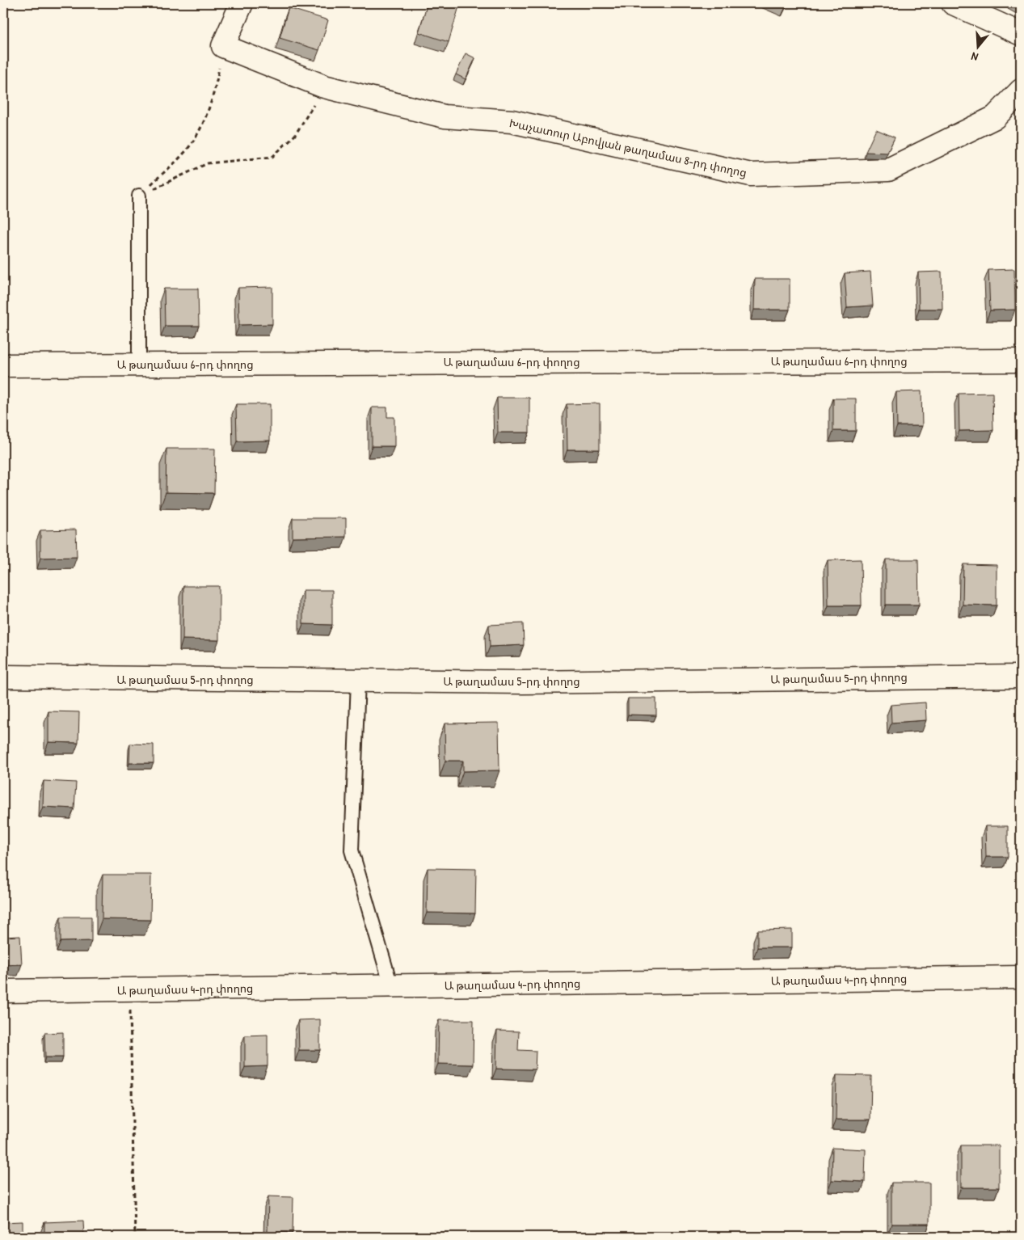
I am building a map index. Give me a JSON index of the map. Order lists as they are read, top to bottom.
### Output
{
  "streets": {
    "street": [
      "Խաչատուր Աբովյան թաղամաս 8-րդ փողոց",
      "Ա թաղամաս 6-րդ փողոց",
      "Ա թաղամաս 5-րդ փողոց",
      "Ա թաղամաս 4-րդ փողոց"
    ]
  },
  "north": "bottom"
}
